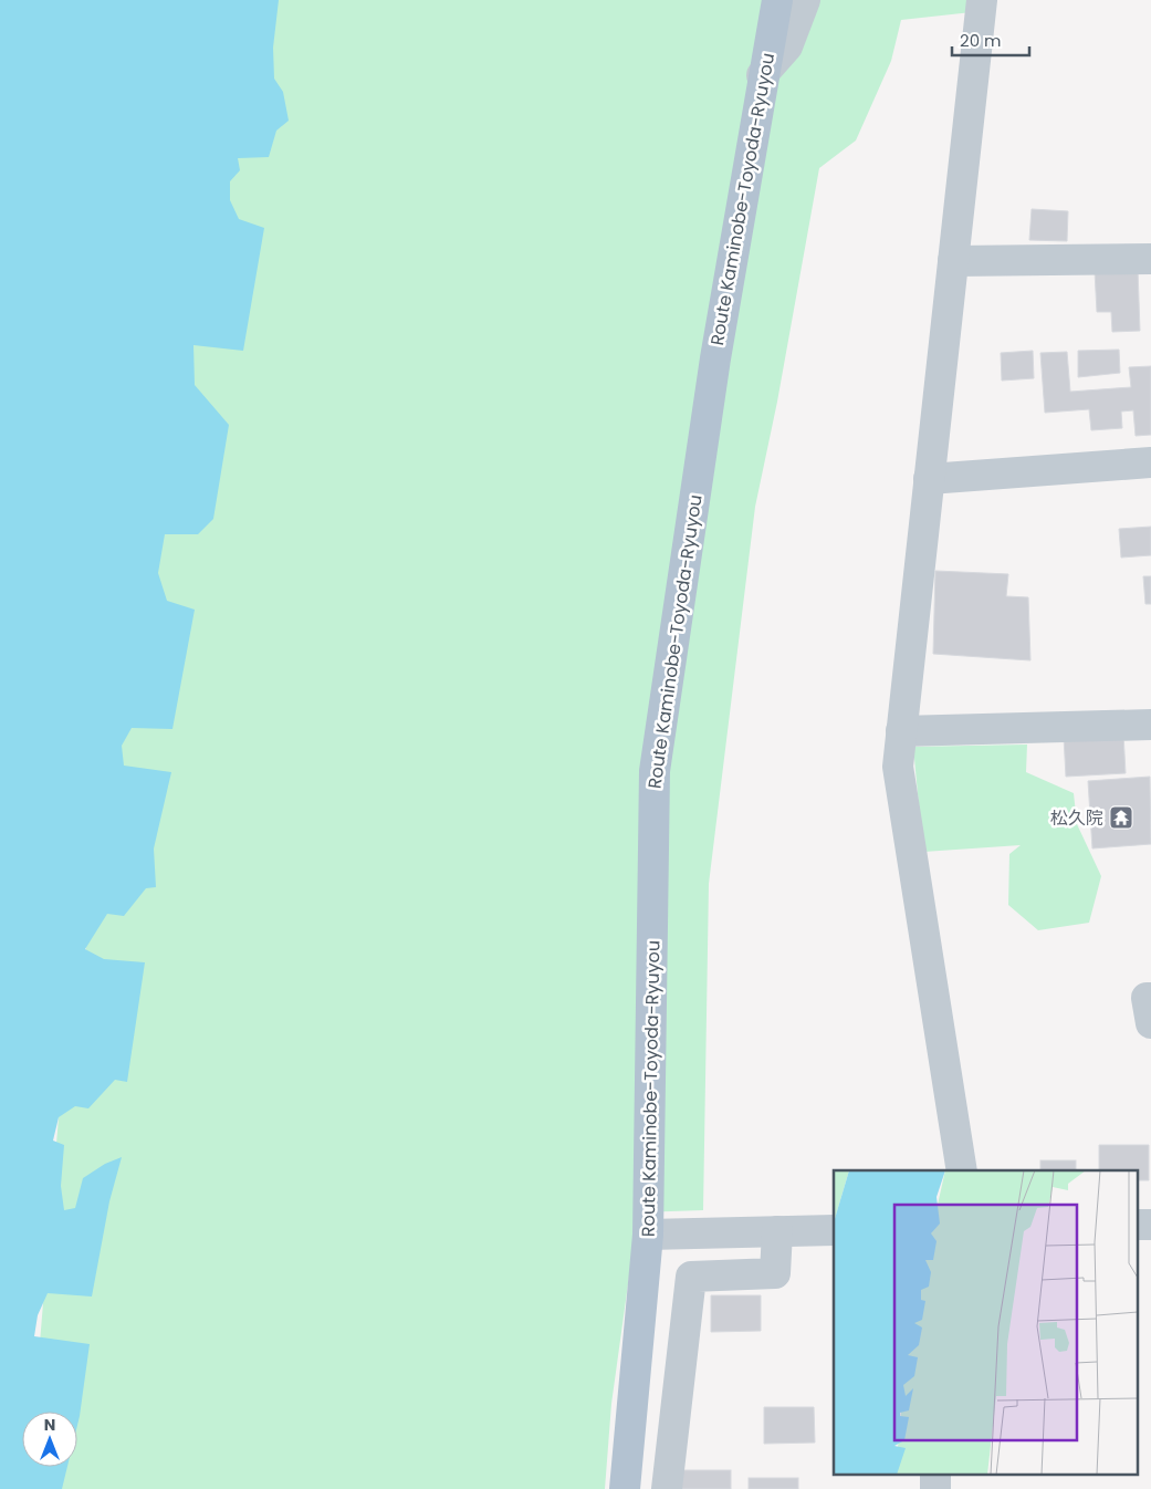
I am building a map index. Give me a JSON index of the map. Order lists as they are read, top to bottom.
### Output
{
  "streets": {
    "main road": ["Route Kaminobe-Toyoda-Ryuyou"]
  },
  "places": {
    "temple": ["松久院"]
  },
  "scale_bar": "20 m",
  "north": "top"
}
